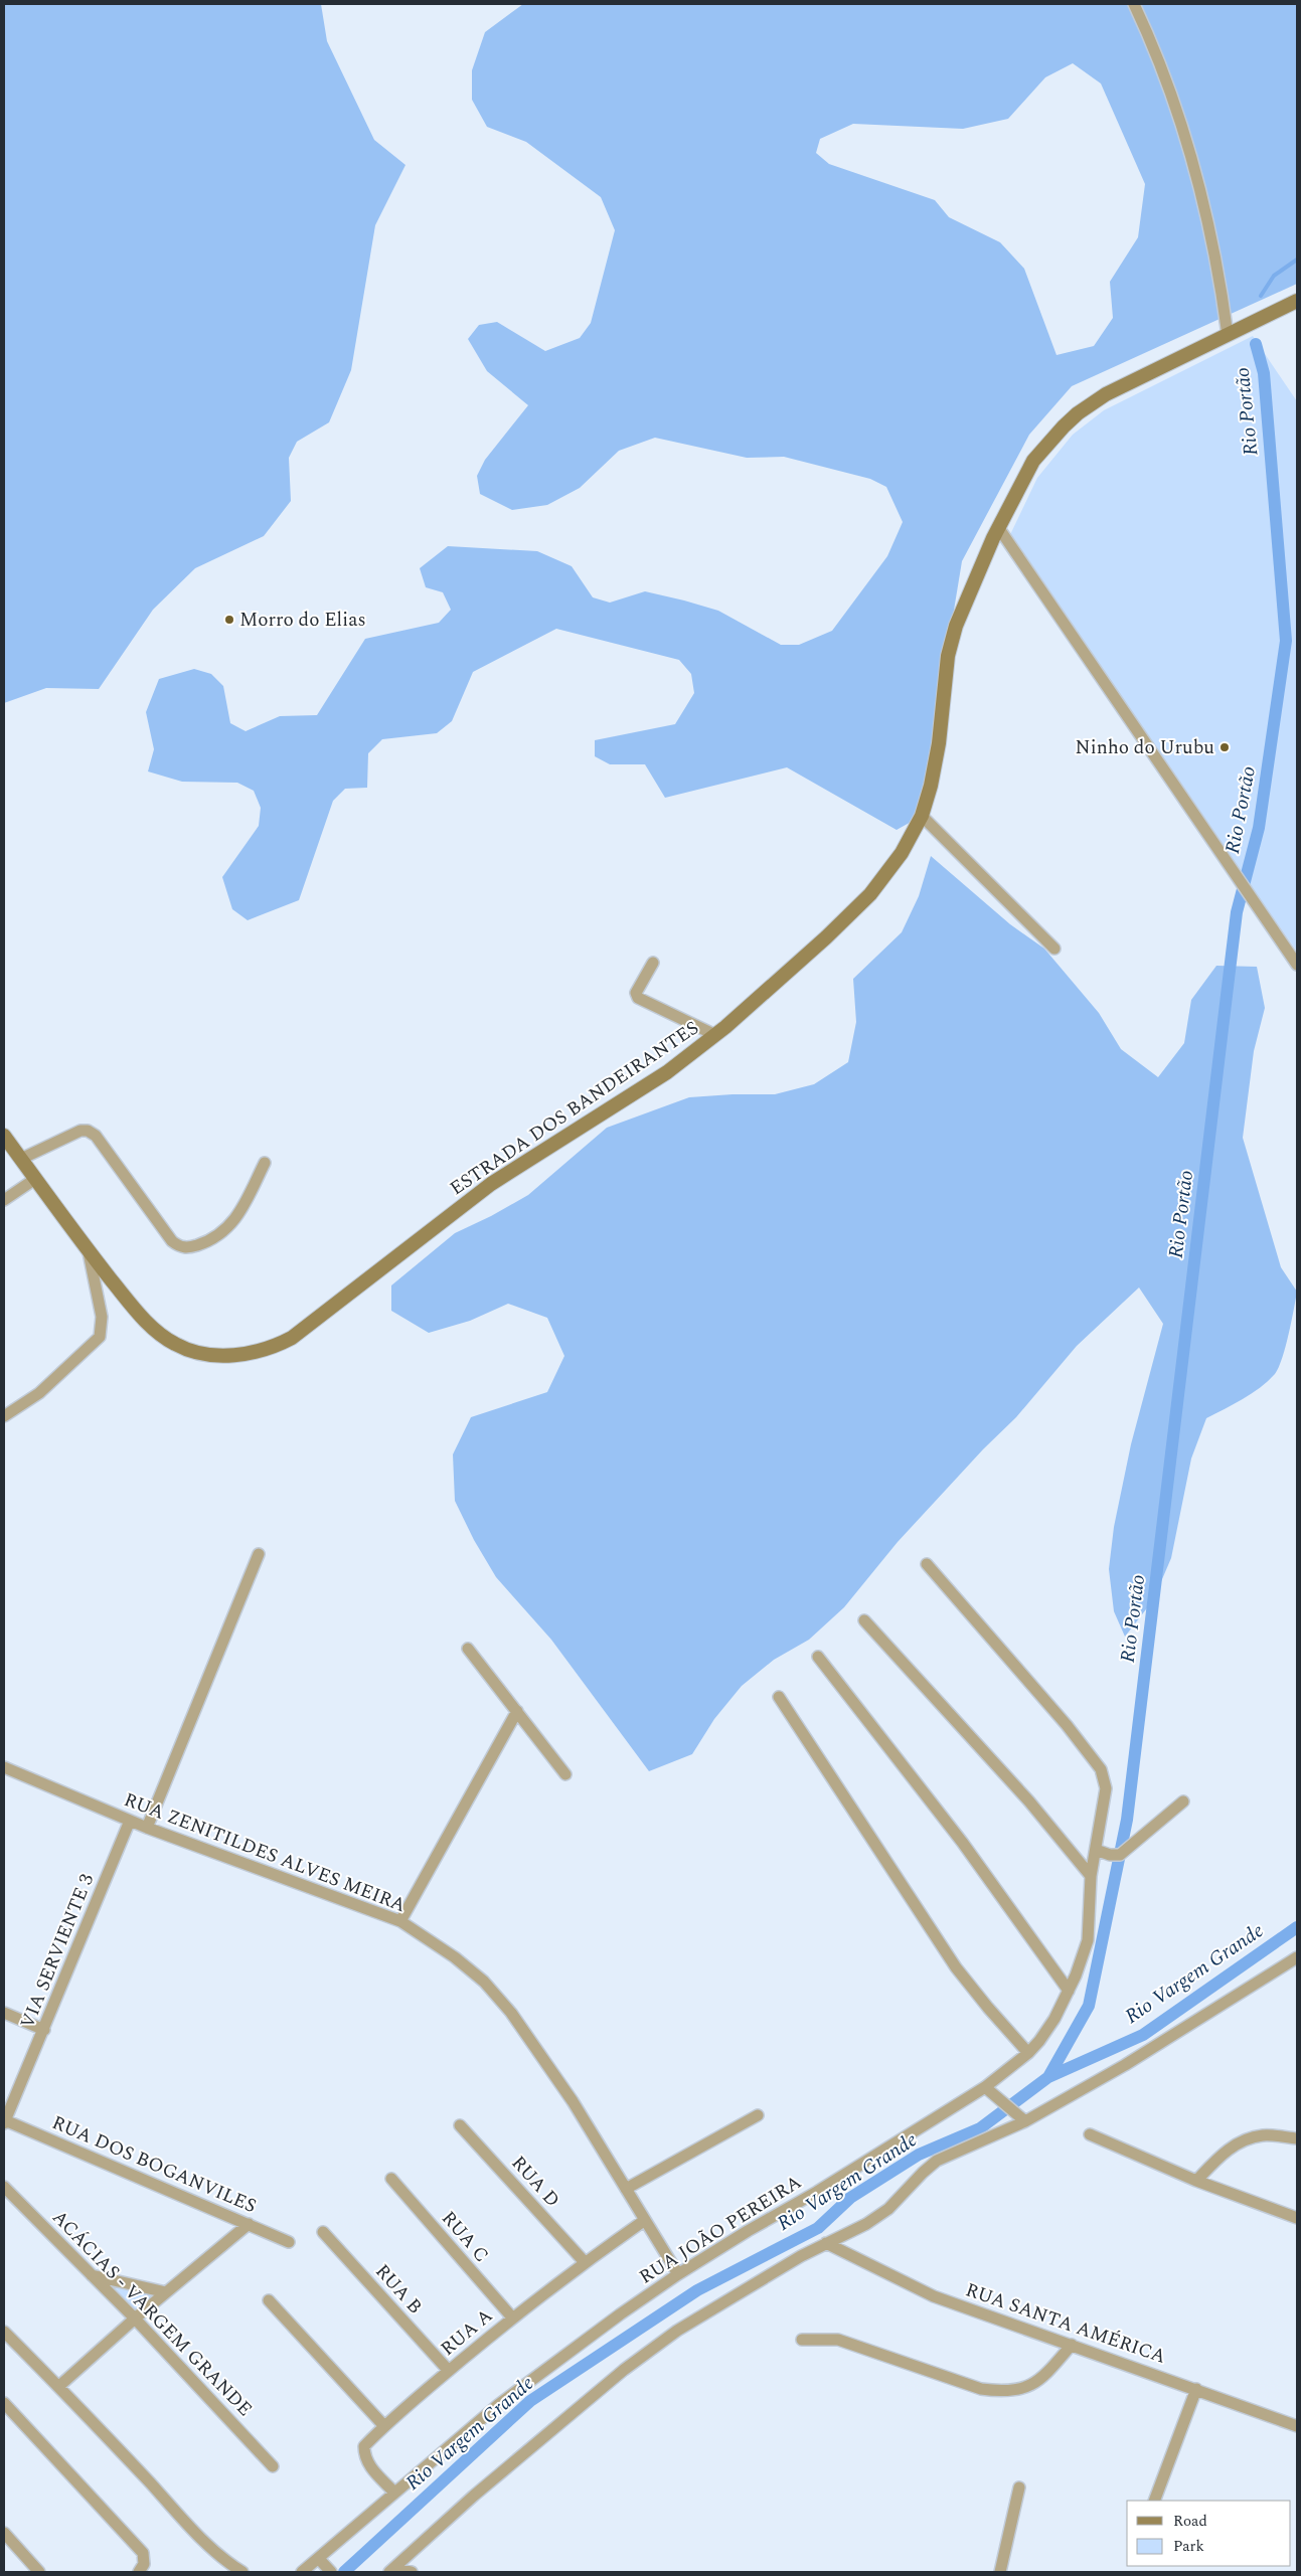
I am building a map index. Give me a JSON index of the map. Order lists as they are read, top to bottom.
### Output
{
  "streets": {
    "main road": ["ESTRADA DOS BANDEIRANTES"],
    "street": [
      "RUA ZENITILDES ALVES MEIRA",
      "VIA SERVIENTE 3",
      "RUA DOS BOGANVILES",
      "RUA D",
      "RUA JOÃO PEREIRA",
      "RUA C",
      "RUA B",
      "ACÁCIAS - VARGEM GRANDE",
      "RUA SANTA AMÉRICA",
      "RUA A"
    ]
  },
  "crossings": [
    ["RUA ZENITILDES ALVES MEIRA", "VIA SERVIENTE 3"],
    ["RUA ZENITILDES ALVES MEIRA", "RUA JOÃO PEREIRA"],
    ["RUA ZENITILDES ALVES MEIRA", "RUA A"],
    ["VIA SERVIENTE 3", "RUA DOS BOGANVILES"],
    ["RUA D", "RUA A"],
    ["RUA JOÃO PEREIRA", "RUA A"],
    ["RUA C", "RUA A"],
    ["RUA B", "RUA A"]
  ],
  "water": ["Rio Portão", "Rio Vargem Grande"],
  "places": ["Morro do Elias", "Ninho do Urubu"],
  "legend": ["Road", "Park"]
}
